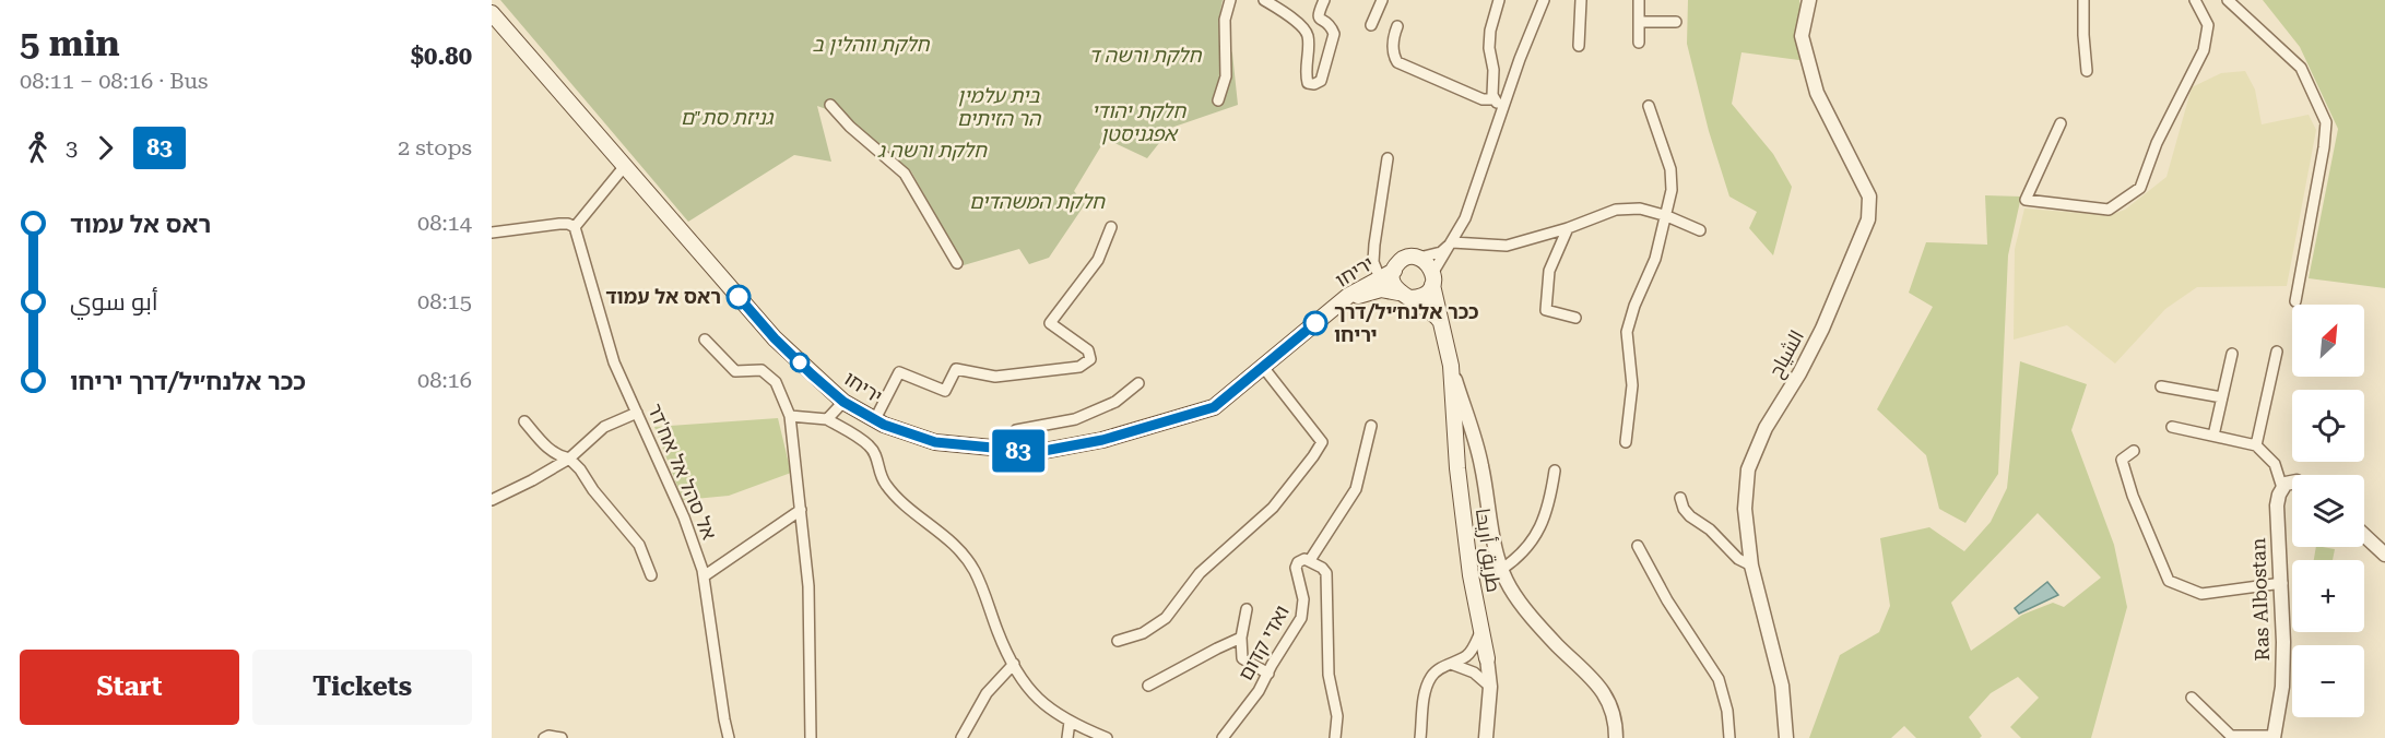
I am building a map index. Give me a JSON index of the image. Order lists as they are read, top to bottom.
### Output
{
  "streets": {
    "main road": ["יריחו", "طريق أريحا"],
    "street": [
      "الشياح",
      "אל סהל אל אח'דר",
      "Ras Albostan",
      "ואדי קדום"
    ]
  },
  "parks": [
    "חלקת ווהלין ב",
    "חלקת ורשה ד",
    "בית עלמין הר הזיתים",
    "חלקת יהודי אפגניסטן",
    "גניזת סת\"ם",
    "חלקת ורשה ג",
    "חלקת המשהדים"
  ],
  "places": ["ראס אל עמוד", "ככר אלנח׳יל/דרך יריחו"],
  "lines": ["bus line 83"],
  "north": "top right",
  "page": {
    "heading": ["5 min", "08:11 – 08:16 · Bus", "$0.80"],
    "on_map": "83",
    "legs": ["3", "83", "2 stops"],
    "list": [
      {
        "name": "ראס אל עמוד",
        "value": "08:14"
      },
      {
        "name": "أبو سوي",
        "value": "08:15"
      },
      {
        "name": "ככר אלנח׳יל/דרך יריחו",
        "value": "08:16"
      }
    ],
    "map_buttons": ["+", "−"],
    "buttons": ["Start", "Tickets"]
  }
}
